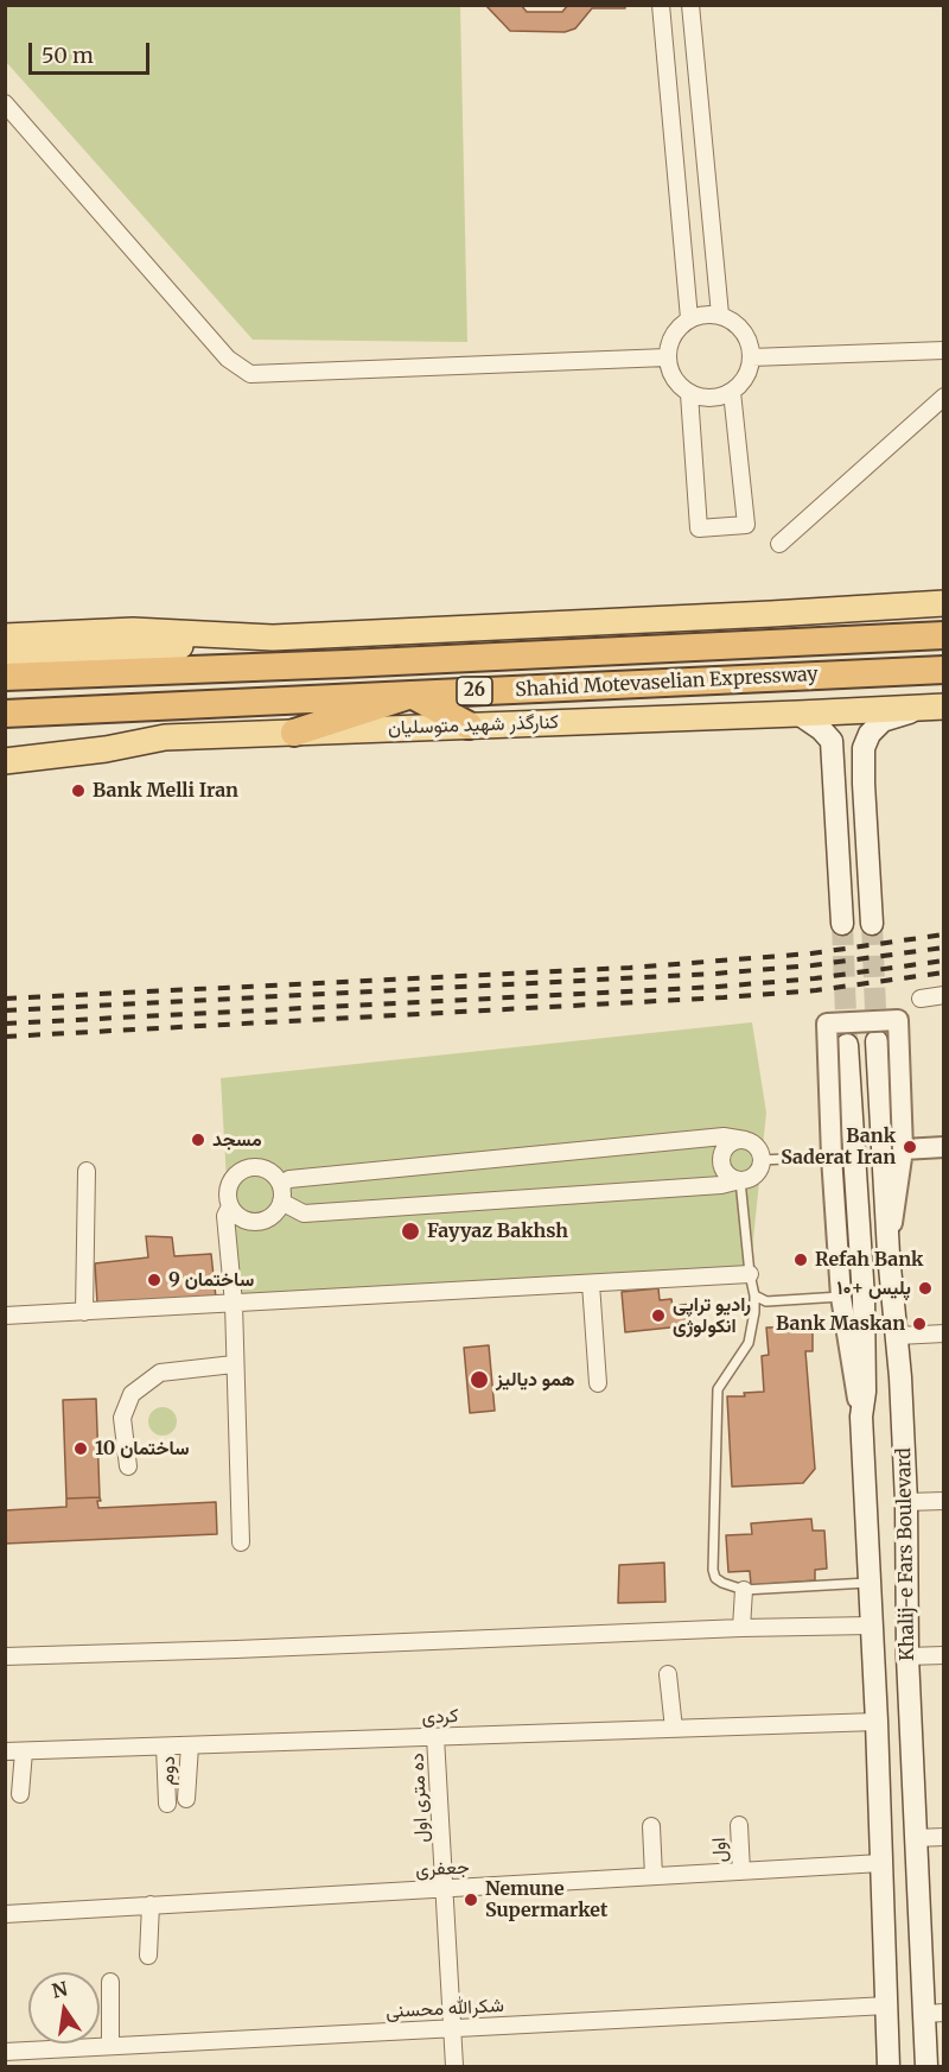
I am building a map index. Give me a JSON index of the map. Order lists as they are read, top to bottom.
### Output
{
  "streets": {
    "highway": ["Shahid Motevaselian Expressway", "26"],
    "main road": ["کنارگذر شهید متوسلیان", "Khalij-e Fars Boulevard"],
    "street": [
      "کردی",
      "دوم",
      "ده متری اول",
      "اول",
      "جعفری",
      "شکرالله محسنی"
    ]
  },
  "crossings": [
    ["Khalij-e Fars Boulevard", "کردی"],
    ["Khalij-e Fars Boulevard", "جعفری"],
    ["Khalij-e Fars Boulevard", "شکرالله محسنی"],
    ["کردی", "دوم"],
    ["کردی", "ده متری اول"],
    ["ده متری اول", "جعفری"],
    ["ده متری اول", "شکرالله محسنی"],
    ["اول", "جعفری"]
  ],
  "places": [
    "Bank Melli Iran",
    "مسجد",
    "Bank Saderat Iran",
    "Fayyaz Bakhsh",
    "Refah Bank",
    "ساختمان 9",
    "پلیس +۱۰",
    "رادیو تراپی انکولوژی",
    "Bank Maskan",
    "همو دیالیز",
    "ساختمان 10",
    "Nemune Supermarket"
  ],
  "scale_bar": "50 m",
  "north": "top"
}
